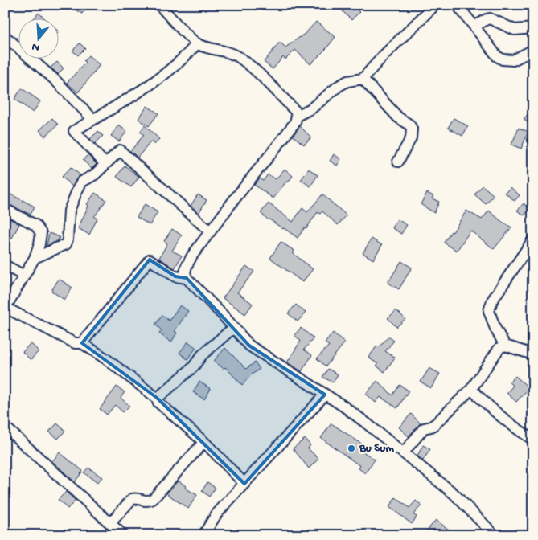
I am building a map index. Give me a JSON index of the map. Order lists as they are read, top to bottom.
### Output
{
  "places": ["Bu Sum"],
  "north": "bottom"
}
